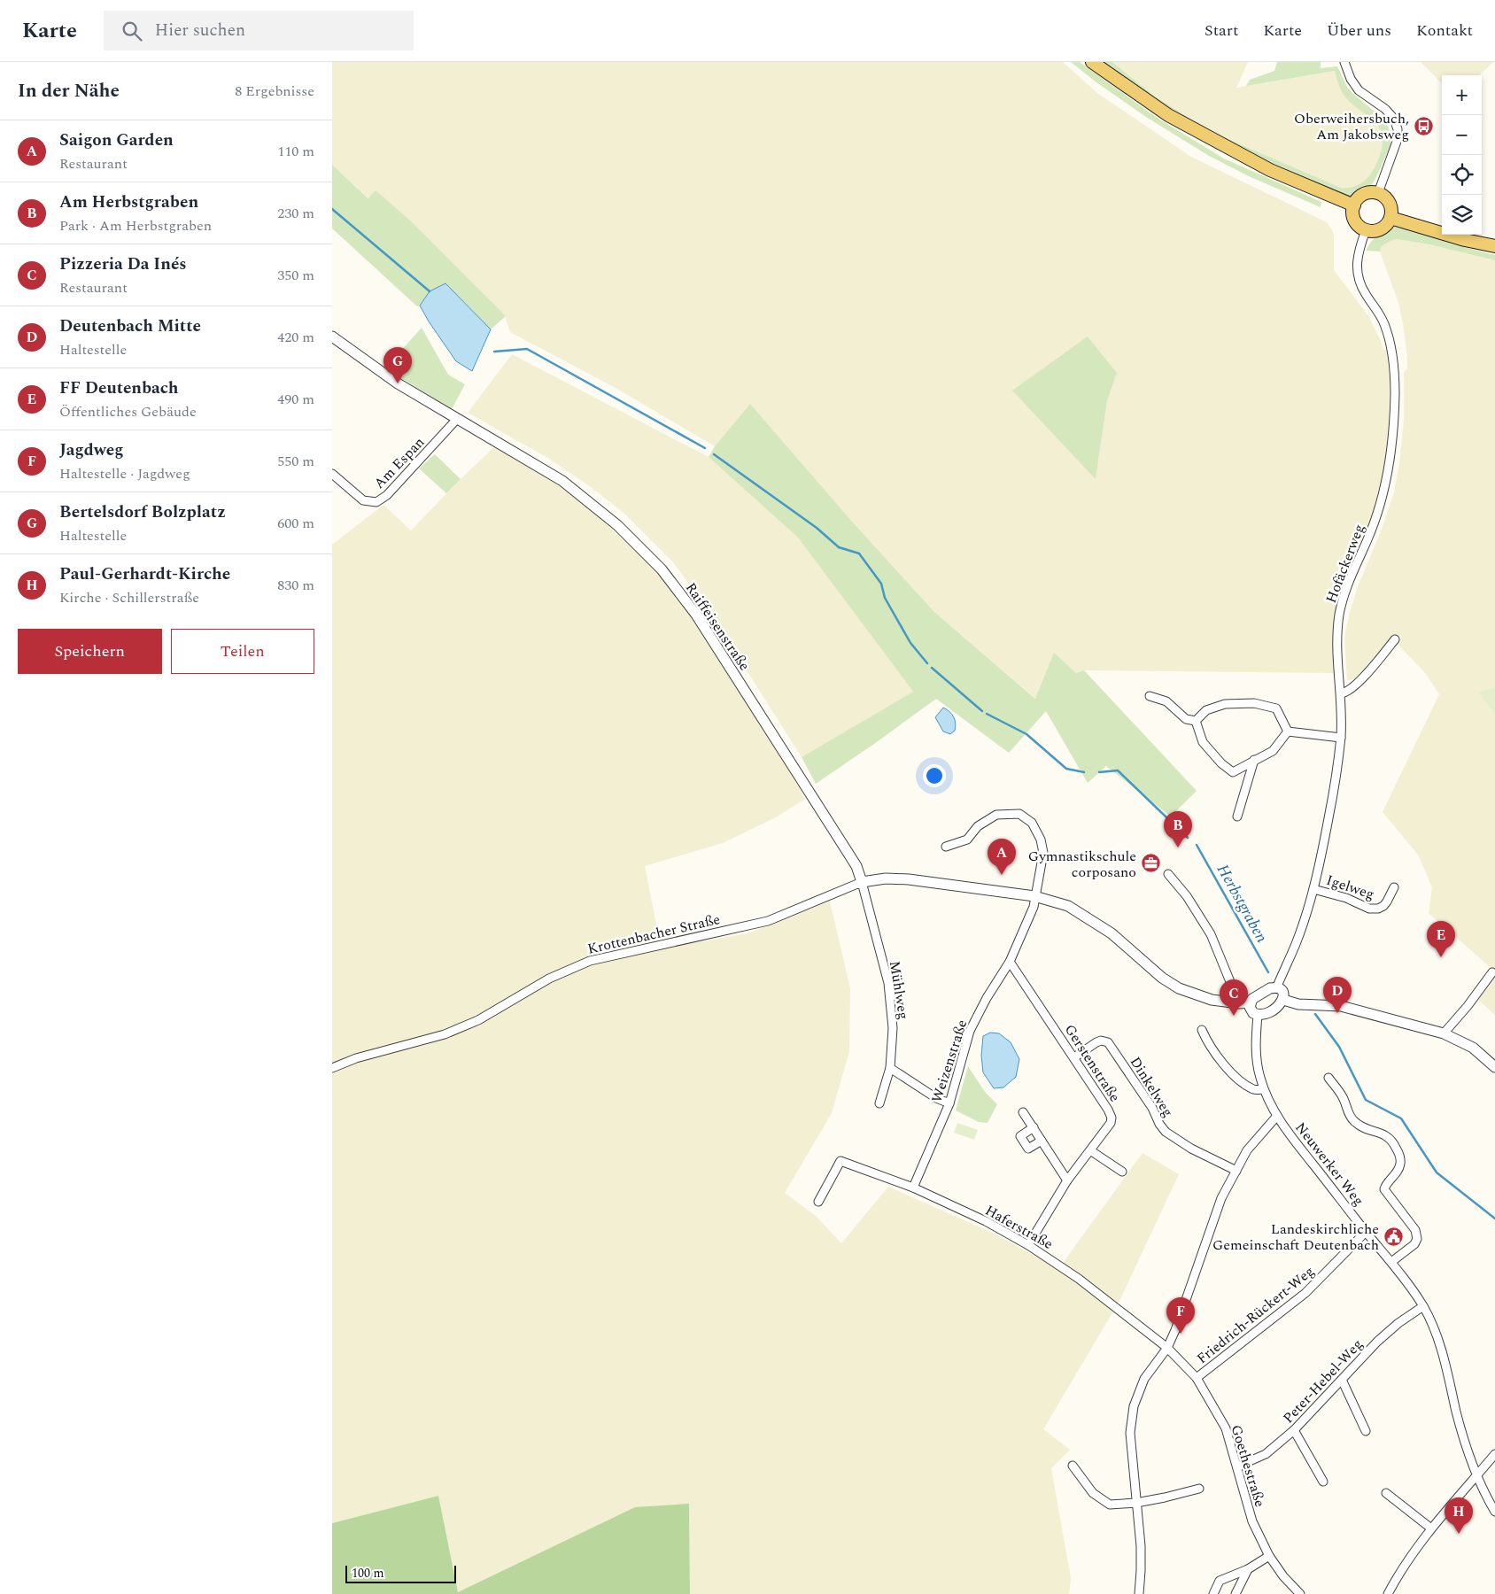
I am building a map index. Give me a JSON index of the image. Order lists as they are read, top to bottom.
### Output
{
  "streets": {
    "street": [
      "Am Espan",
      "Hofäckerweg",
      "Raiffeisenstraße",
      "Igelweg",
      "Krottenbacher Straße",
      "Mühlweg",
      "Weizenstraße",
      "Gerstenstraße",
      "Dinkelweg",
      "Neuwerker Weg",
      "Haferstraße",
      "Friedrich-Rückert-Weg",
      "Peter-Hebel-Weg",
      "Goethestraße"
    ]
  },
  "crossings": [
    ["Am Espan", "Raiffeisenstraße"],
    ["Hofäckerweg", "Igelweg"],
    ["Hofäckerweg", "Neuwerker Weg"],
    ["Raiffeisenstraße", "Krottenbacher Straße"],
    ["Raiffeisenstraße", "Mühlweg"],
    ["Krottenbacher Straße", "Mühlweg"],
    ["Weizenstraße", "Gerstenstraße"],
    ["Weizenstraße", "Haferstraße"],
    ["Gerstenstraße", "Dinkelweg"],
    ["Gerstenstraße", "Haferstraße"],
    ["Neuwerker Weg", "Friedrich-Rückert-Weg"],
    ["Neuwerker Weg", "Peter-Hebel-Weg"],
    ["Haferstraße", "Goethestraße"],
    ["Friedrich-Rückert-Weg", "Goethestraße"],
    ["Peter-Hebel-Weg", "Goethestraße"]
  ],
  "water": ["Herbstgraben"],
  "places": {
    "bus stop": ["Oberweihersbuch, Am Jakobsweg"],
    "office": ["Gymnastikschule corposano"],
    "public building": ["Landeskirchliche Gemeinschaft Deutenbach"]
  },
  "scale_bar": "100 m",
  "page": {
    "header": "Karte",
    "search": "Hier suchen",
    "nav": [
      "Start",
      "Karte",
      "Über uns",
      "Kontakt"
    ],
    "heading": ["In der Nähe", "8 Ergebnisse"],
    "map_buttons": ["+", "−"],
    "list": [
      {
        "mark": "A",
        "name": "Saigon Garden",
        "note": "Restaurant",
        "value": "110 m"
      },
      {
        "mark": "B",
        "name": "Am Herbstgraben",
        "note": "Park · Am Herbstgraben",
        "value": "230 m"
      },
      {
        "mark": "C",
        "name": "Pizzeria Da Inés",
        "note": "Restaurant",
        "value": "350 m"
      },
      {
        "mark": "D",
        "name": "Deutenbach Mitte",
        "note": "Haltestelle",
        "value": "420 m"
      },
      {
        "mark": "E",
        "name": "FF Deutenbach",
        "note": "Öffentliches Gebäude",
        "value": "490 m"
      },
      {
        "mark": "F",
        "name": "Jagdweg",
        "note": "Haltestelle · Jagdweg",
        "value": "550 m"
      },
      {
        "mark": "G",
        "name": "Bertelsdorf Bolzplatz",
        "note": "Haltestelle",
        "value": "600 m"
      },
      {
        "mark": "H",
        "name": "Paul-Gerhardt-Kirche",
        "note": "Kirche · Schillerstraße",
        "value": "830 m"
      }
    ],
    "pins": [
      "G",
      "B",
      "A",
      "E",
      "D",
      "C",
      "F",
      "H"
    ],
    "buttons": ["Speichern", "Teilen"],
    "scale": "100 m"
  }
}
